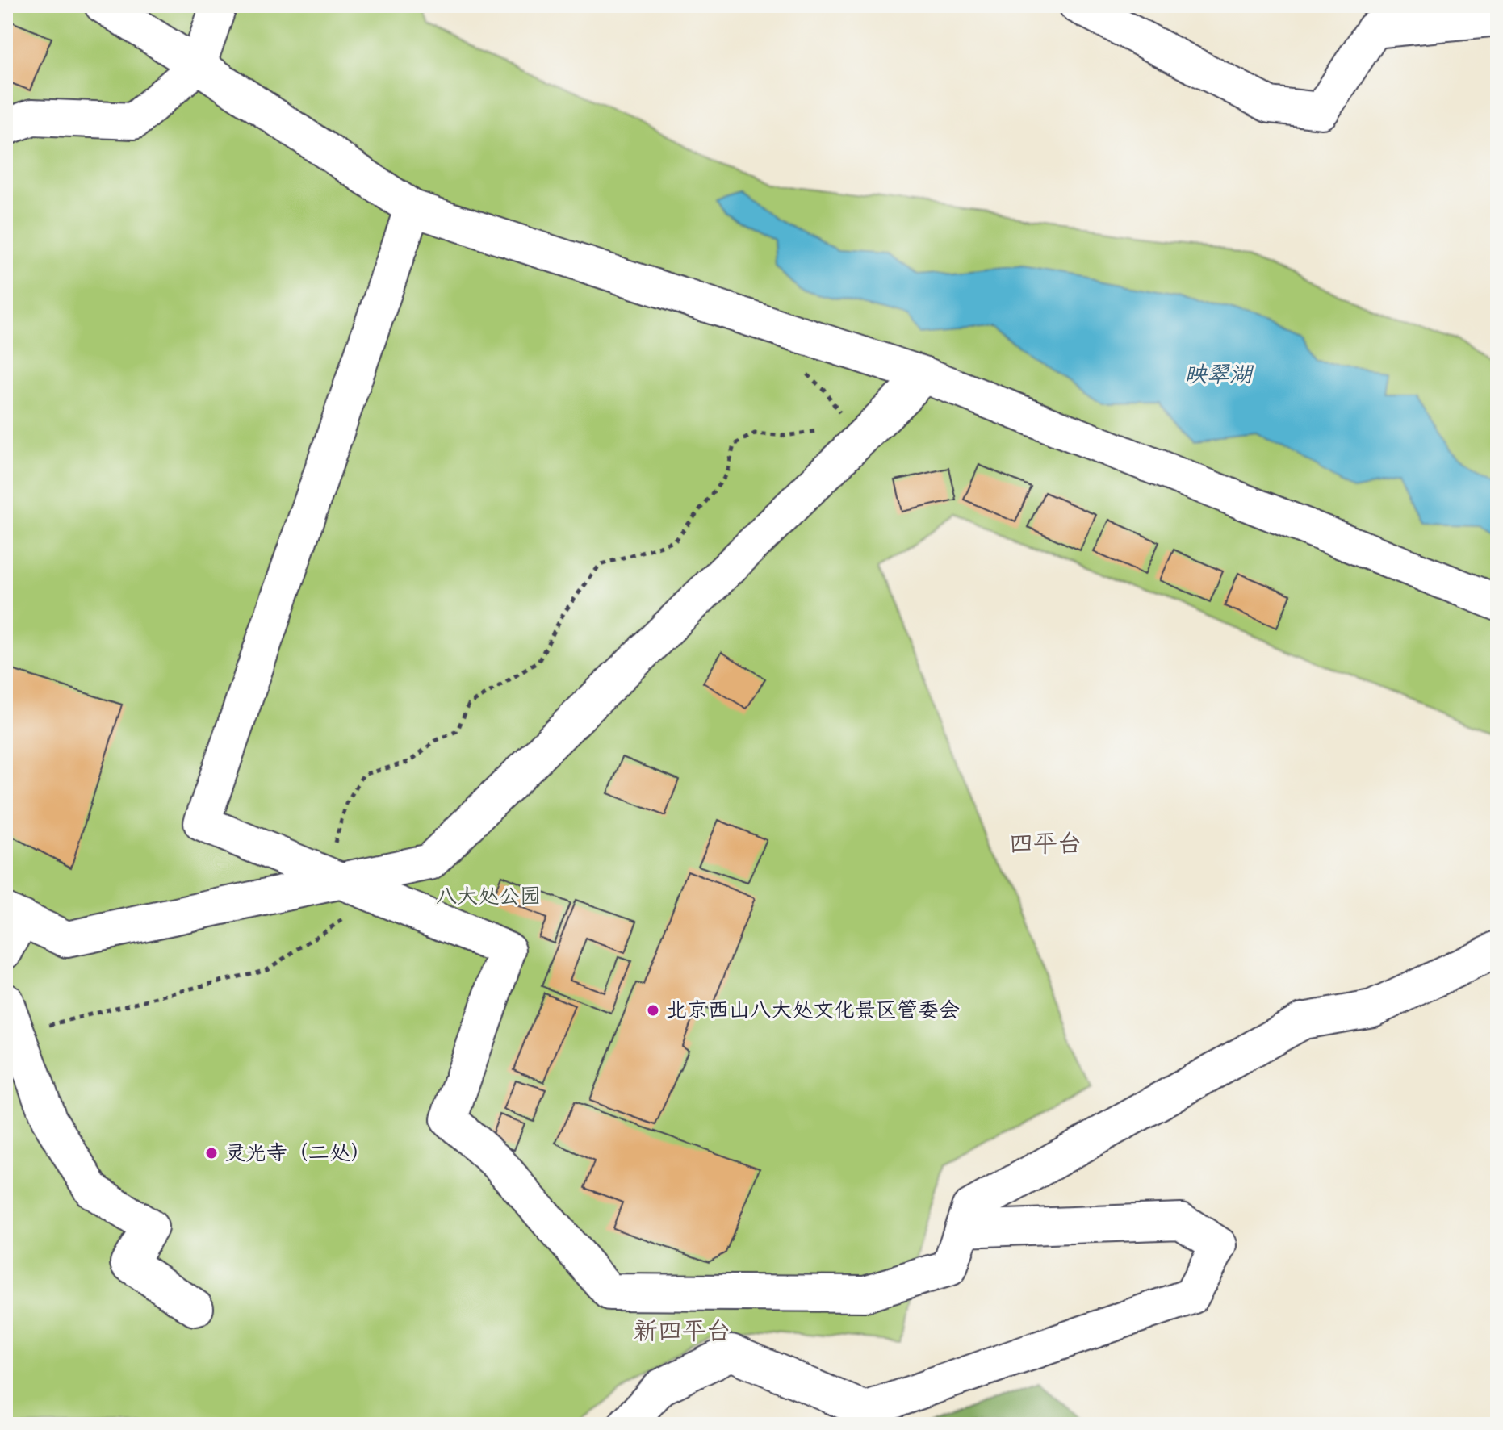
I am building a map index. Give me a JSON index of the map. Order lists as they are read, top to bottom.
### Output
{
  "districts": ["四平台", "新四平台"],
  "water": ["映翠湖"],
  "parks": ["八大处公园"],
  "places": ["北京西山八大处文化景区管委会", "灵光寺（二处）"]
}
